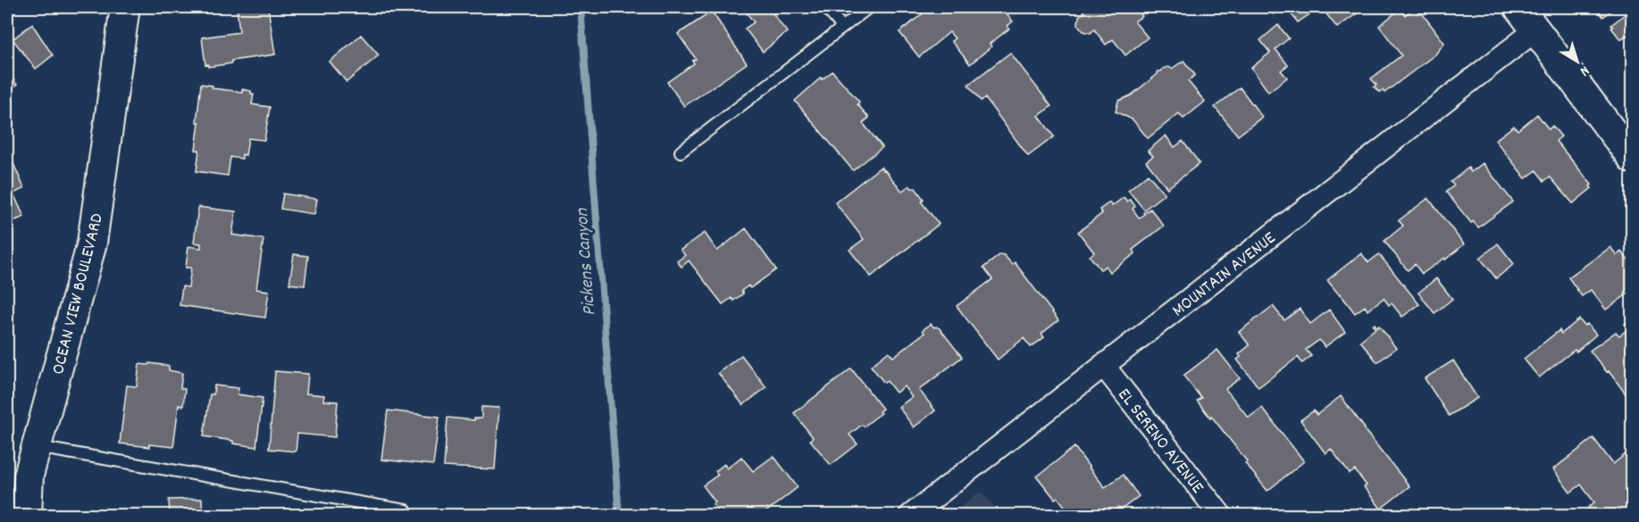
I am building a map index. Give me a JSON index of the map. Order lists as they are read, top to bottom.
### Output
{
  "streets": {
    "street": ["MOUNTAIN AVENUE", "OCEAN VIEW BOULEVARD", "EL SERENO AVENUE"]
  },
  "crossings": [
    ["MOUNTAIN AVENUE", "EL SERENO AVENUE"]
  ],
  "water": ["Pickens Canyon"],
  "north": "bottom right"
}
